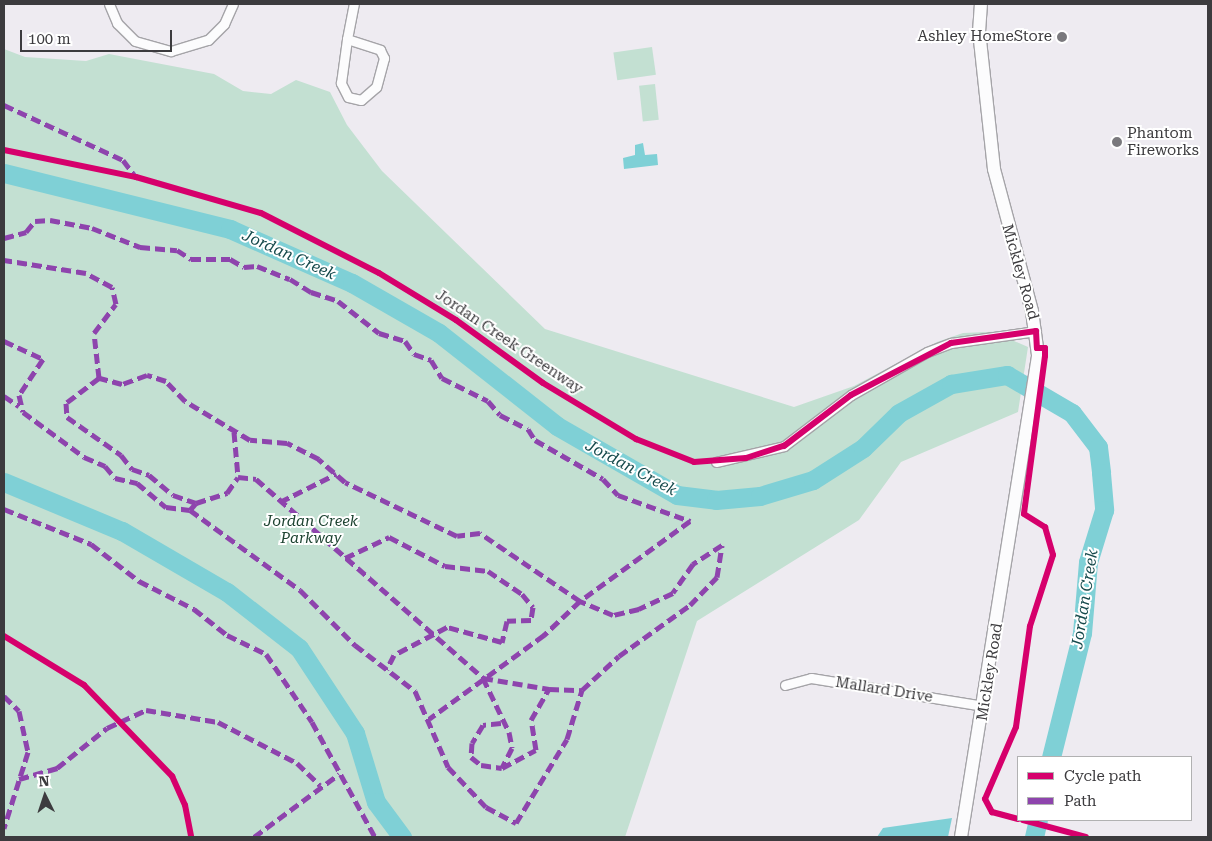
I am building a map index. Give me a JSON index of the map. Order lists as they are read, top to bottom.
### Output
{
  "streets": {
    "street": ["Mickley Road", "Mallard Drive"],
    "cycle path": ["Jordan Creek Greenway"]
  },
  "crossings": [
    ["Mickley Road", "Mallard Drive"]
  ],
  "water": ["Jordan Creek"],
  "parks": ["Jordan Creek Parkway"],
  "places": ["Ashley HomeStore", "Phantom Fireworks"],
  "legend": ["Cycle path", "Path"],
  "scale_bar": "100 m",
  "north": "top"
}
